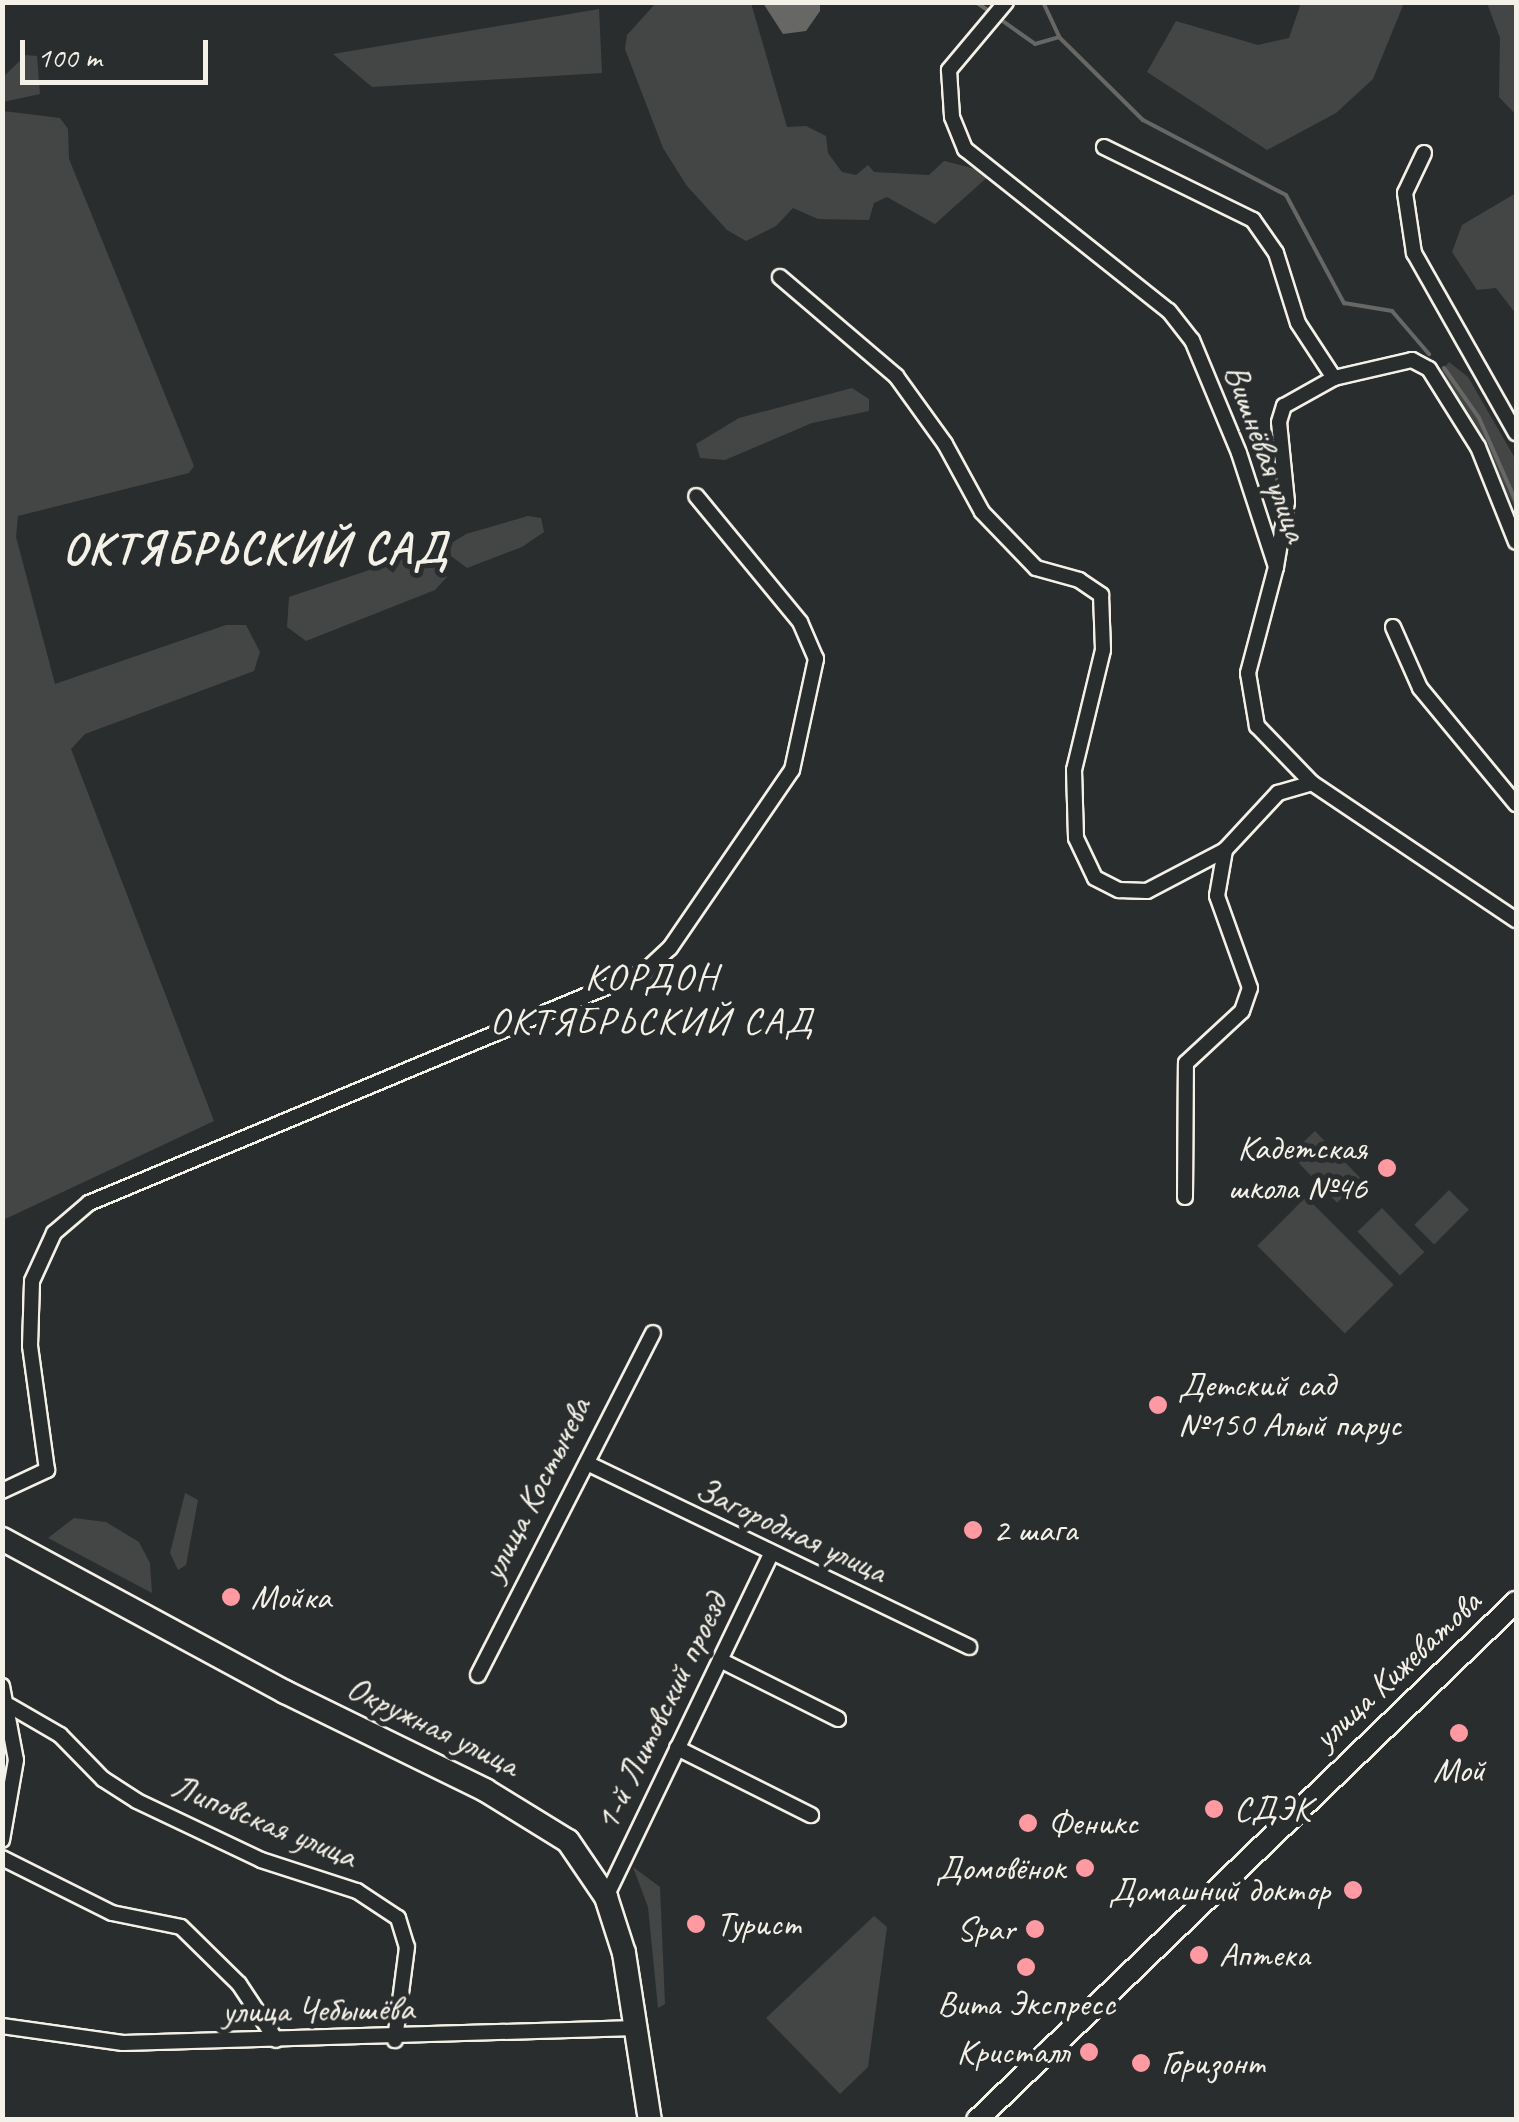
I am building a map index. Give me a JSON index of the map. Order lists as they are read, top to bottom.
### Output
{
  "streets": {
    "main road": ["улица Кижеватова", "Окружная улица"],
    "street": [
      "Вишнёвая улица",
      "улица Костычева",
      "Загородная улица",
      "1-й Литовский проезд",
      "Липовская улица",
      "улица Чебышёва"
    ]
  },
  "crossings": [
    ["улица Костычева", "Загородная улица"],
    ["Загородная улица", "1-й Литовский проезд"],
    ["1-й Литовский проезд", "Окружная улица"],
    ["Окружная улица", "улица Чебышёва"],
    ["Липовская улица", "улица Чебышёва"]
  ],
  "districts": ["ОКТЯБРЬСКИЙ САД", "КОРДОН ОКТЯБРЬСКИЙ САД"],
  "places": [
    "Кадетская школа №46",
    "Детский сад №150 Алый парус",
    "2 шага",
    "Мойка",
    "Мой",
    "СДЭК",
    "Феникс",
    "Домовёнок",
    "Домашний доктор",
    "Турист",
    "Spar",
    "Аптека",
    "Вита Экспресс",
    "Кристалл",
    "Горизонт"
  ],
  "scale_bar": "100 m"
}
